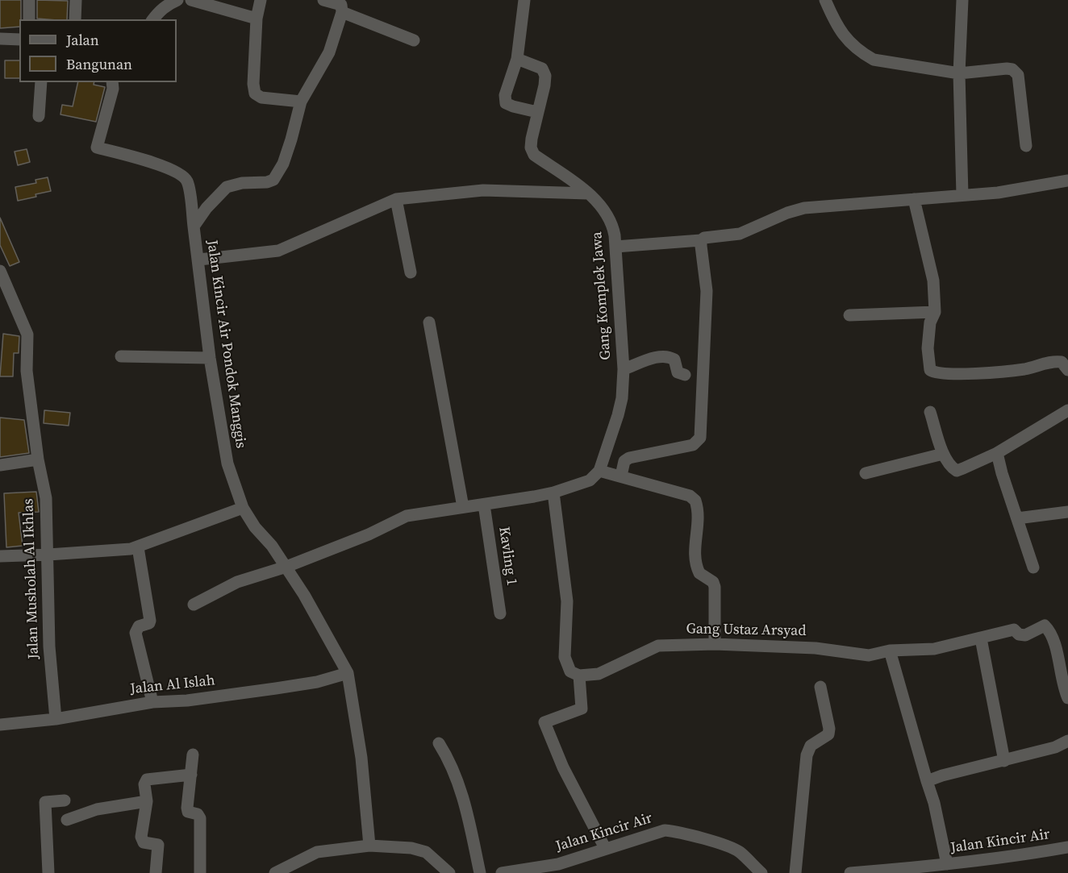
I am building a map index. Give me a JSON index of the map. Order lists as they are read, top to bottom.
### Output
{
  "streets": {
    "street": [
      "Gang Komplek Jawa",
      "Jalan Kincir Air Pondok Manggis",
      "Kavling 1",
      "Jalan Musholah Al Ikhlas",
      "Gang Ustaz Arsyad",
      "Jalan Al Islah",
      "Jalan Kincir Air"
    ]
  },
  "crossings": [
    ["Jalan Kincir Air Pondok Manggis", "Jalan Al Islah"],
    ["Jalan Musholah Al Ikhlas", "Jalan Al Islah"]
  ],
  "legend": ["Jalan", "Bangunan"]
}
